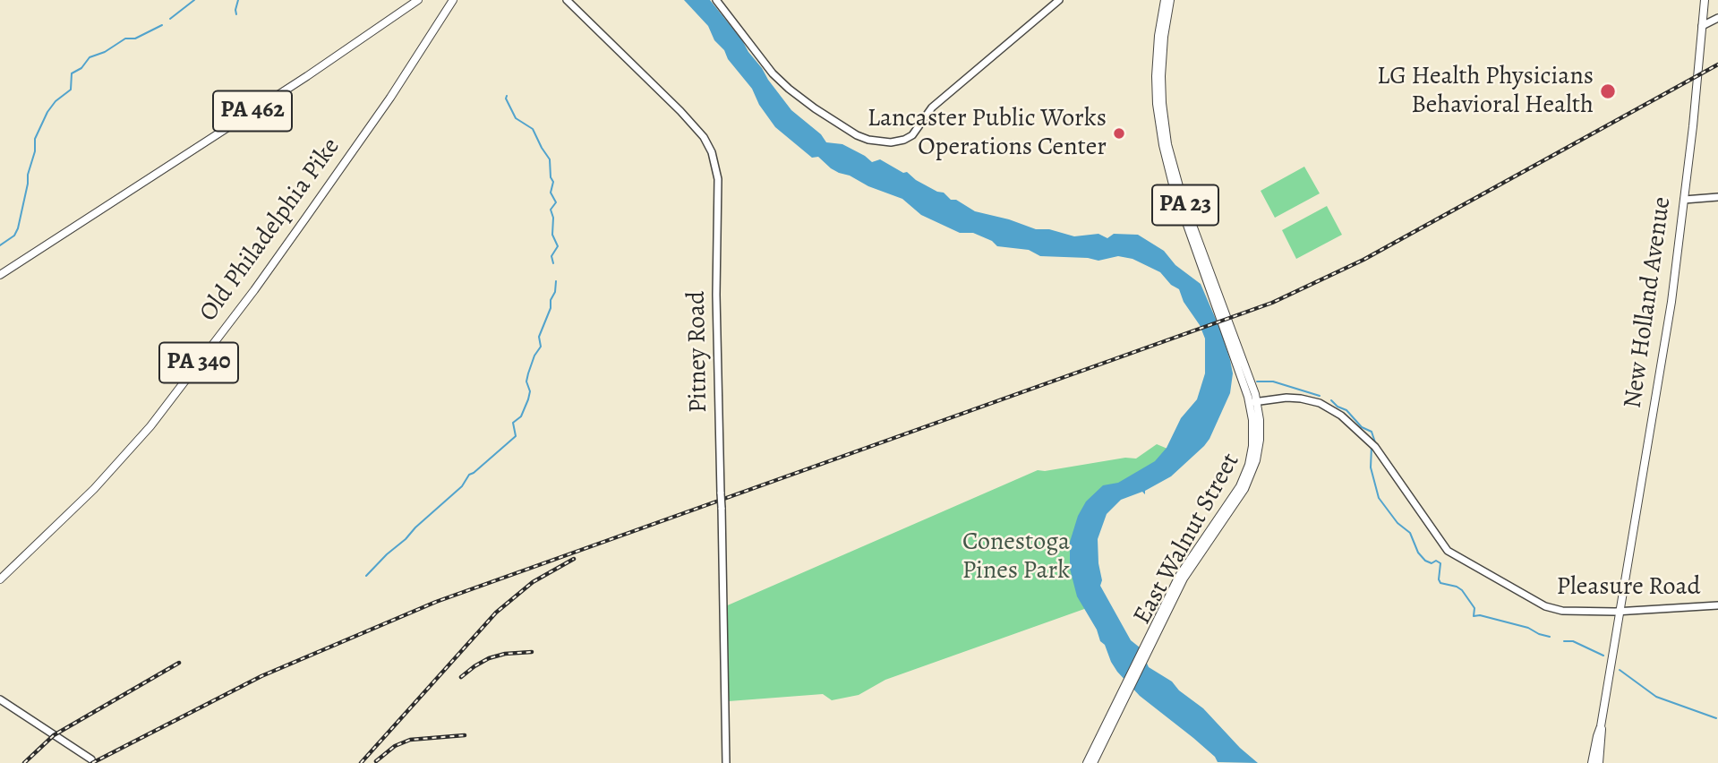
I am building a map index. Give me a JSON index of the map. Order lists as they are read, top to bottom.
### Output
{
  "streets": {
    "main road": [
      "PA 462",
      "PA 23",
      "Old Philadelphia Pike",
      "New Holland Avenue",
      "PA 340",
      "East Walnut Street"
    ],
    "street": ["Pitney Road", "Pleasure Road"]
  },
  "crossings": [
    ["New Holland Avenue", "Pleasure Road"],
    ["East Walnut Street", "Pleasure Road"]
  ],
  "parks": ["Conestoga Pines Park"],
  "places": ["LG Health Physicians Behavioral Health", "Lancaster Public Works Operations Center"]
}
